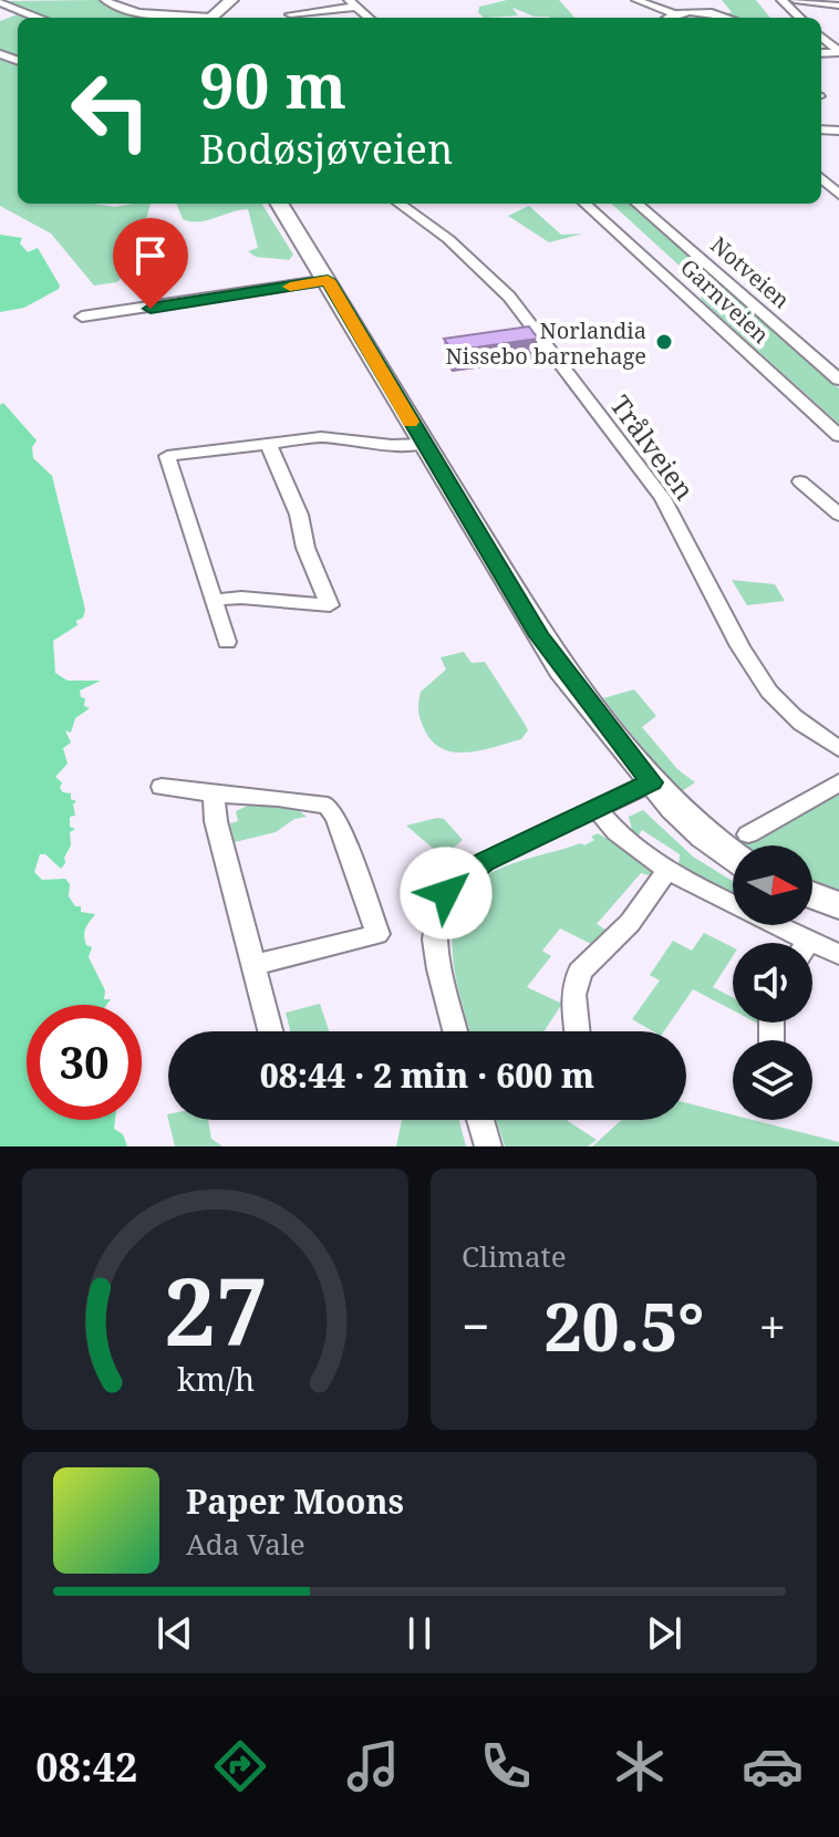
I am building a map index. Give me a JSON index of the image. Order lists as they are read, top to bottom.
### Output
{
  "streets": {
    "street": ["Notveien", "Garnveien", "Trålveien"]
  },
  "places": ["Norlandia Nissebo barnehage"],
  "north": "right",
  "page": {
    "turn": ["90 m", "Bodøsjøveien"],
    "limit": "30",
    "trip": "08:44 · 2 min · 600 m",
    "tile": "Climate",
    "heat": ["−", "20.5°", "+"],
    "song": ["Paper Moons", "Ada Vale"],
    "tabs": "08:42",
    "gauge": ["27", "km/h"]
  }
}
